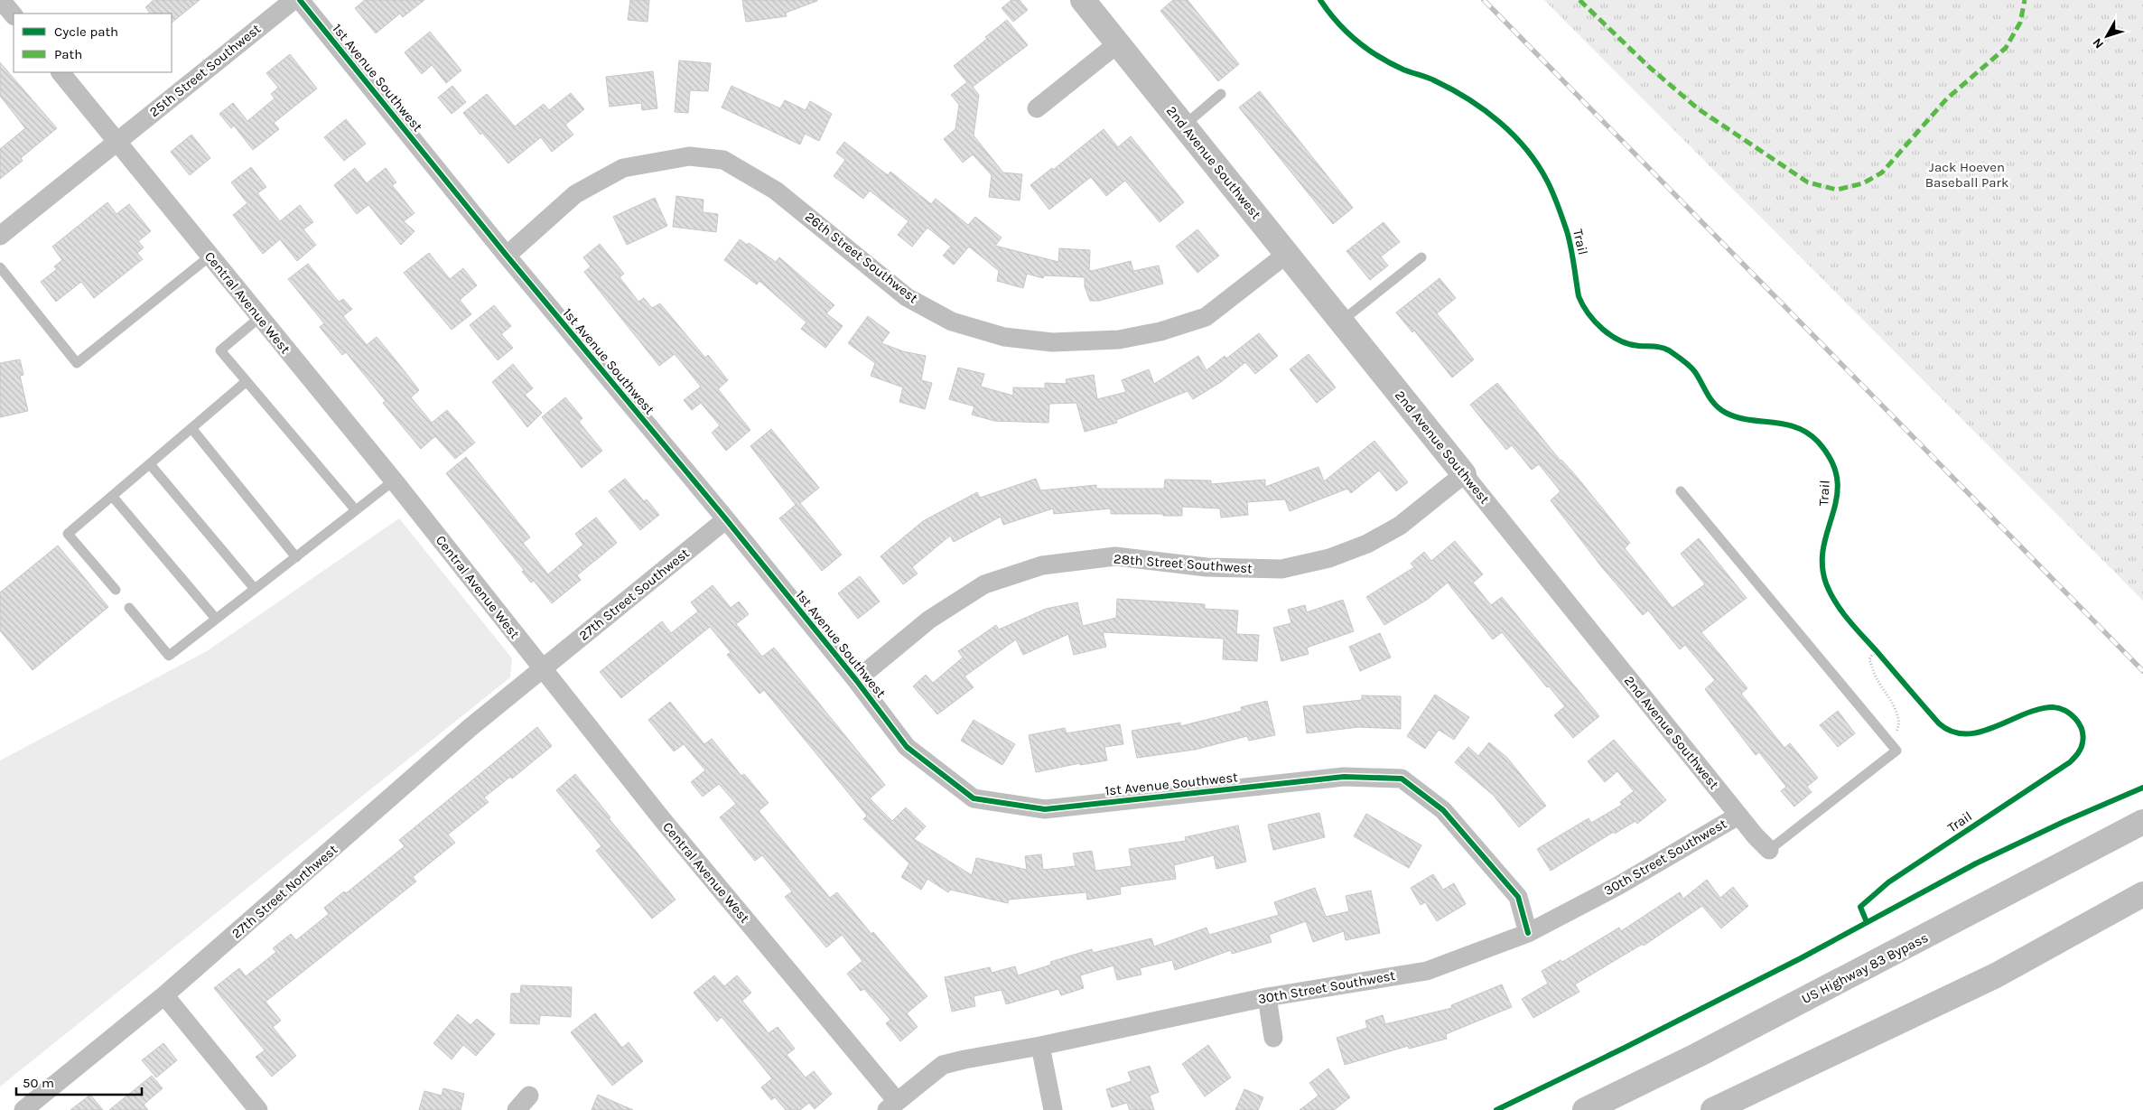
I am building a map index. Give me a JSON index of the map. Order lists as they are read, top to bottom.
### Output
{
  "streets": {
    "main road": ["2nd Avenue Southwest", "US Highway 83 Bypass"],
    "street": [
      "25th Street Southwest",
      "1st Avenue Southwest",
      "26th Street Southwest",
      "Central Avenue West",
      "28th Street Southwest",
      "27th Street Southwest",
      "30th Street Southwest",
      "27th Street Northwest"
    ],
    "cycle path": ["Trail"]
  },
  "crossings": [
    ["25th Street Southwest", "Central Avenue West"],
    ["1st Avenue Southwest", "26th Street Southwest"],
    ["1st Avenue Southwest", "28th Street Southwest"],
    ["1st Avenue Southwest", "27th Street Southwest"],
    ["1st Avenue Southwest", "30th Street Southwest"],
    ["2nd Avenue Southwest", "26th Street Southwest"],
    ["2nd Avenue Southwest", "28th Street Southwest"],
    ["2nd Avenue Southwest", "30th Street Southwest"],
    ["Central Avenue West", "27th Street Southwest"],
    ["Central Avenue West", "30th Street Southwest"],
    ["Central Avenue West", "27th Street Northwest"],
    ["27th Street Southwest", "27th Street Northwest"]
  ],
  "parks": ["Jack Hoeven Baseball Park"],
  "legend": ["Cycle path", "Path"],
  "scale_bar": "50 m",
  "north": "bottom left"
}
